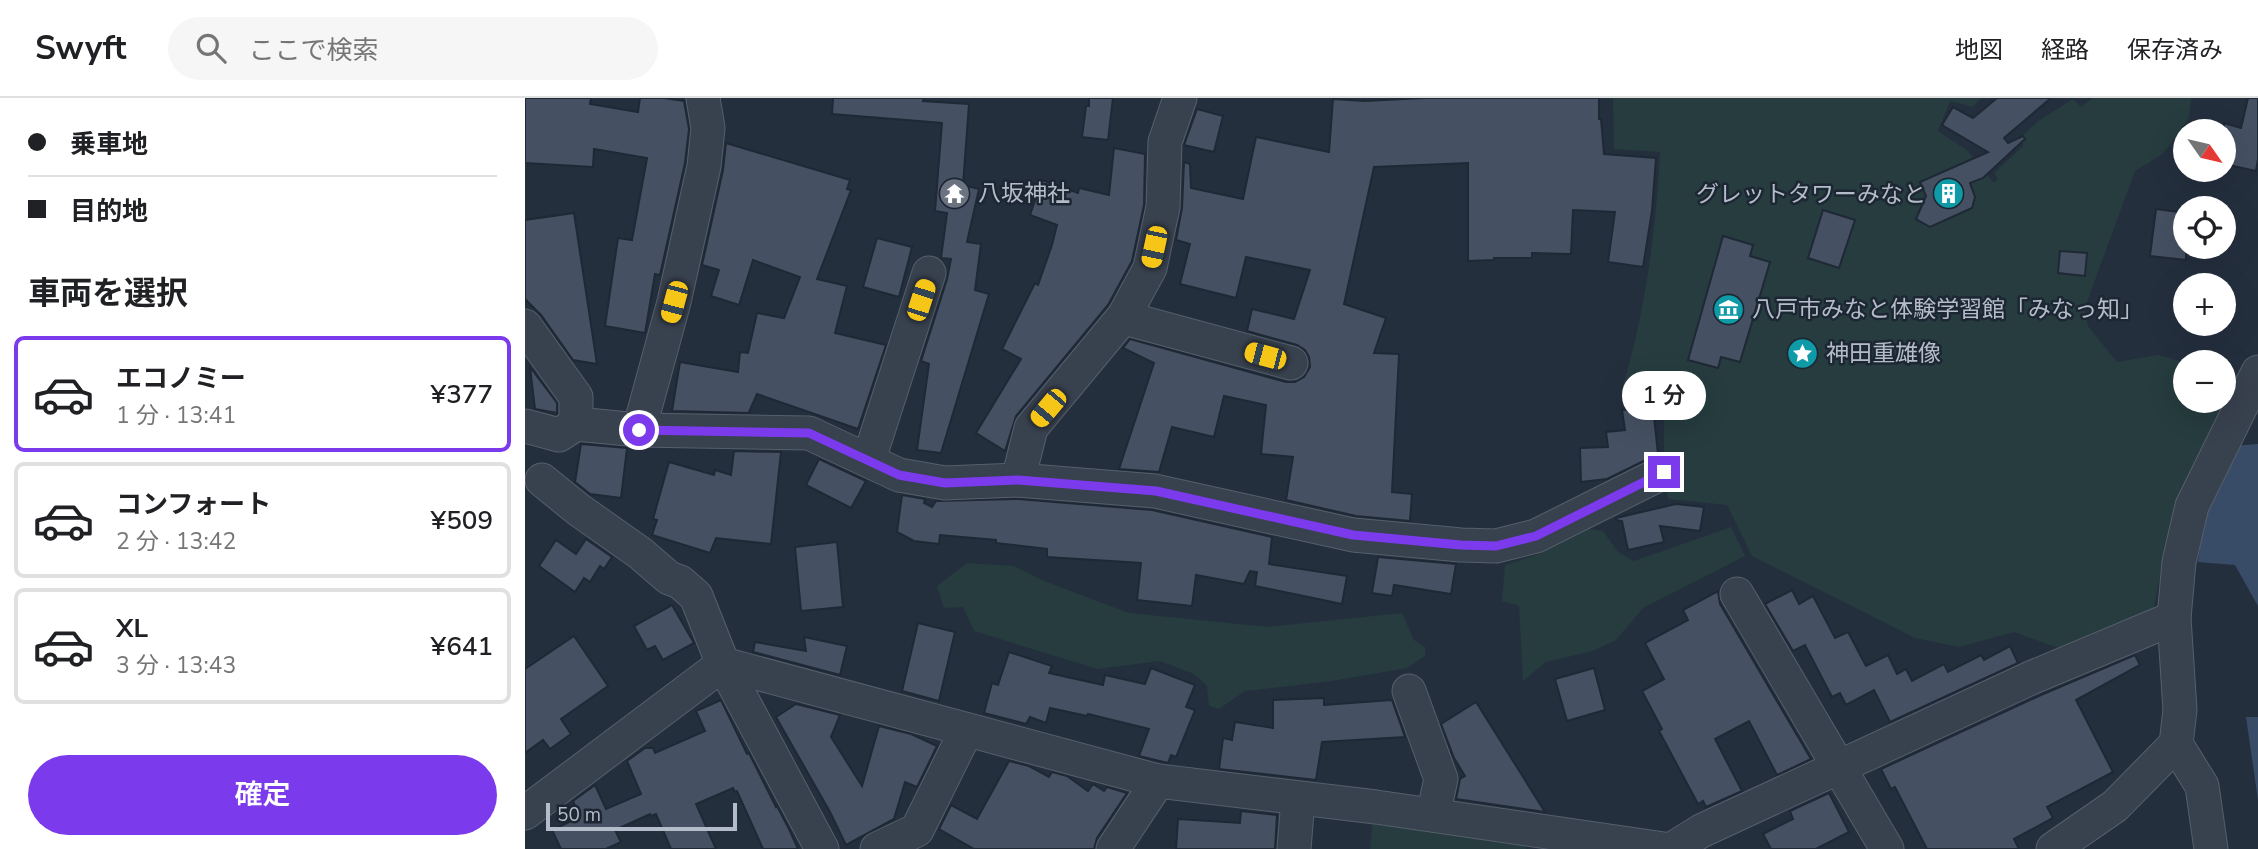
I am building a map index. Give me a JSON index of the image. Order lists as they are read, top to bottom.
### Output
{
  "places": {
    "temple": ["八坂神社"],
    "building": ["グレットタワーみなと"],
    "museum": ["八戸市みなと体験学習館「みなっ知」"],
    "place": ["神田重雄像"]
  },
  "scale_bar": "50 m",
  "north": "bottom right",
  "page": {
    "header": "Swyft",
    "search": "ここで検索",
    "nav": ["地図", "経路", "保存済み"],
    "banner": ["乗車地", "目的地"],
    "map_buttons": ["+", "−"],
    "heading": "車両を選択",
    "list": [
      {
        "name": "エコノミー",
        "note": "1 分 · 13:41",
        "value": "¥377"
      },
      {
        "name": "コンフォート",
        "note": "2 分 · 13:42",
        "value": "¥509"
      },
      {
        "name": "XL",
        "note": "3 分 · 13:43",
        "value": "¥641"
      }
    ],
    "bubble": "1 分",
    "buttons": "確定",
    "scale": "50 m"
  }
}
